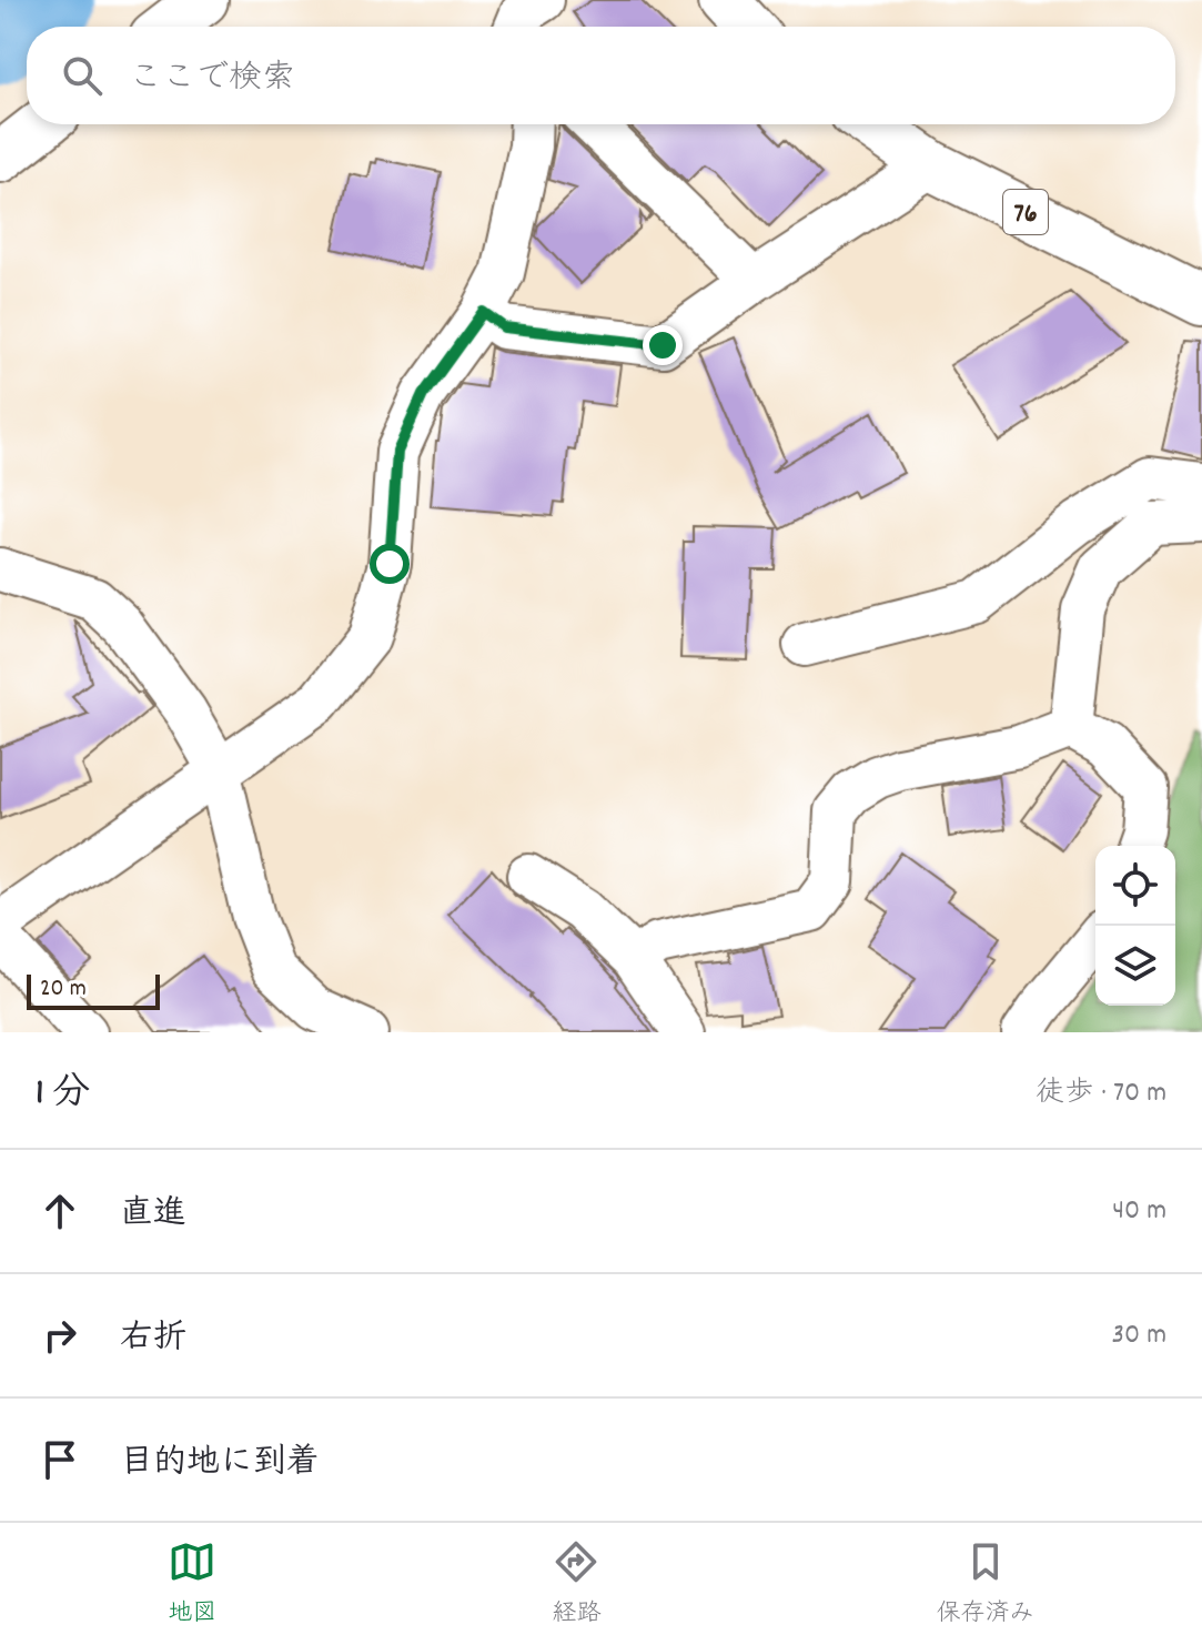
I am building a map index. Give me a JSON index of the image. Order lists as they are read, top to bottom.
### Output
{
  "streets": {
    "main road": ["76"]
  },
  "scale_bar": "20 m",
  "page": {
    "search": "ここで検索",
    "scale": "20 m",
    "heading": ["1 分", "徒歩 · 70 m"],
    "list": [
      ["直進", "40 m"],
      ["右折", "30 m"],
      "目的地に到着"
    ],
    "nav": ["地図", "経路", "保存済み"]
  }
}
